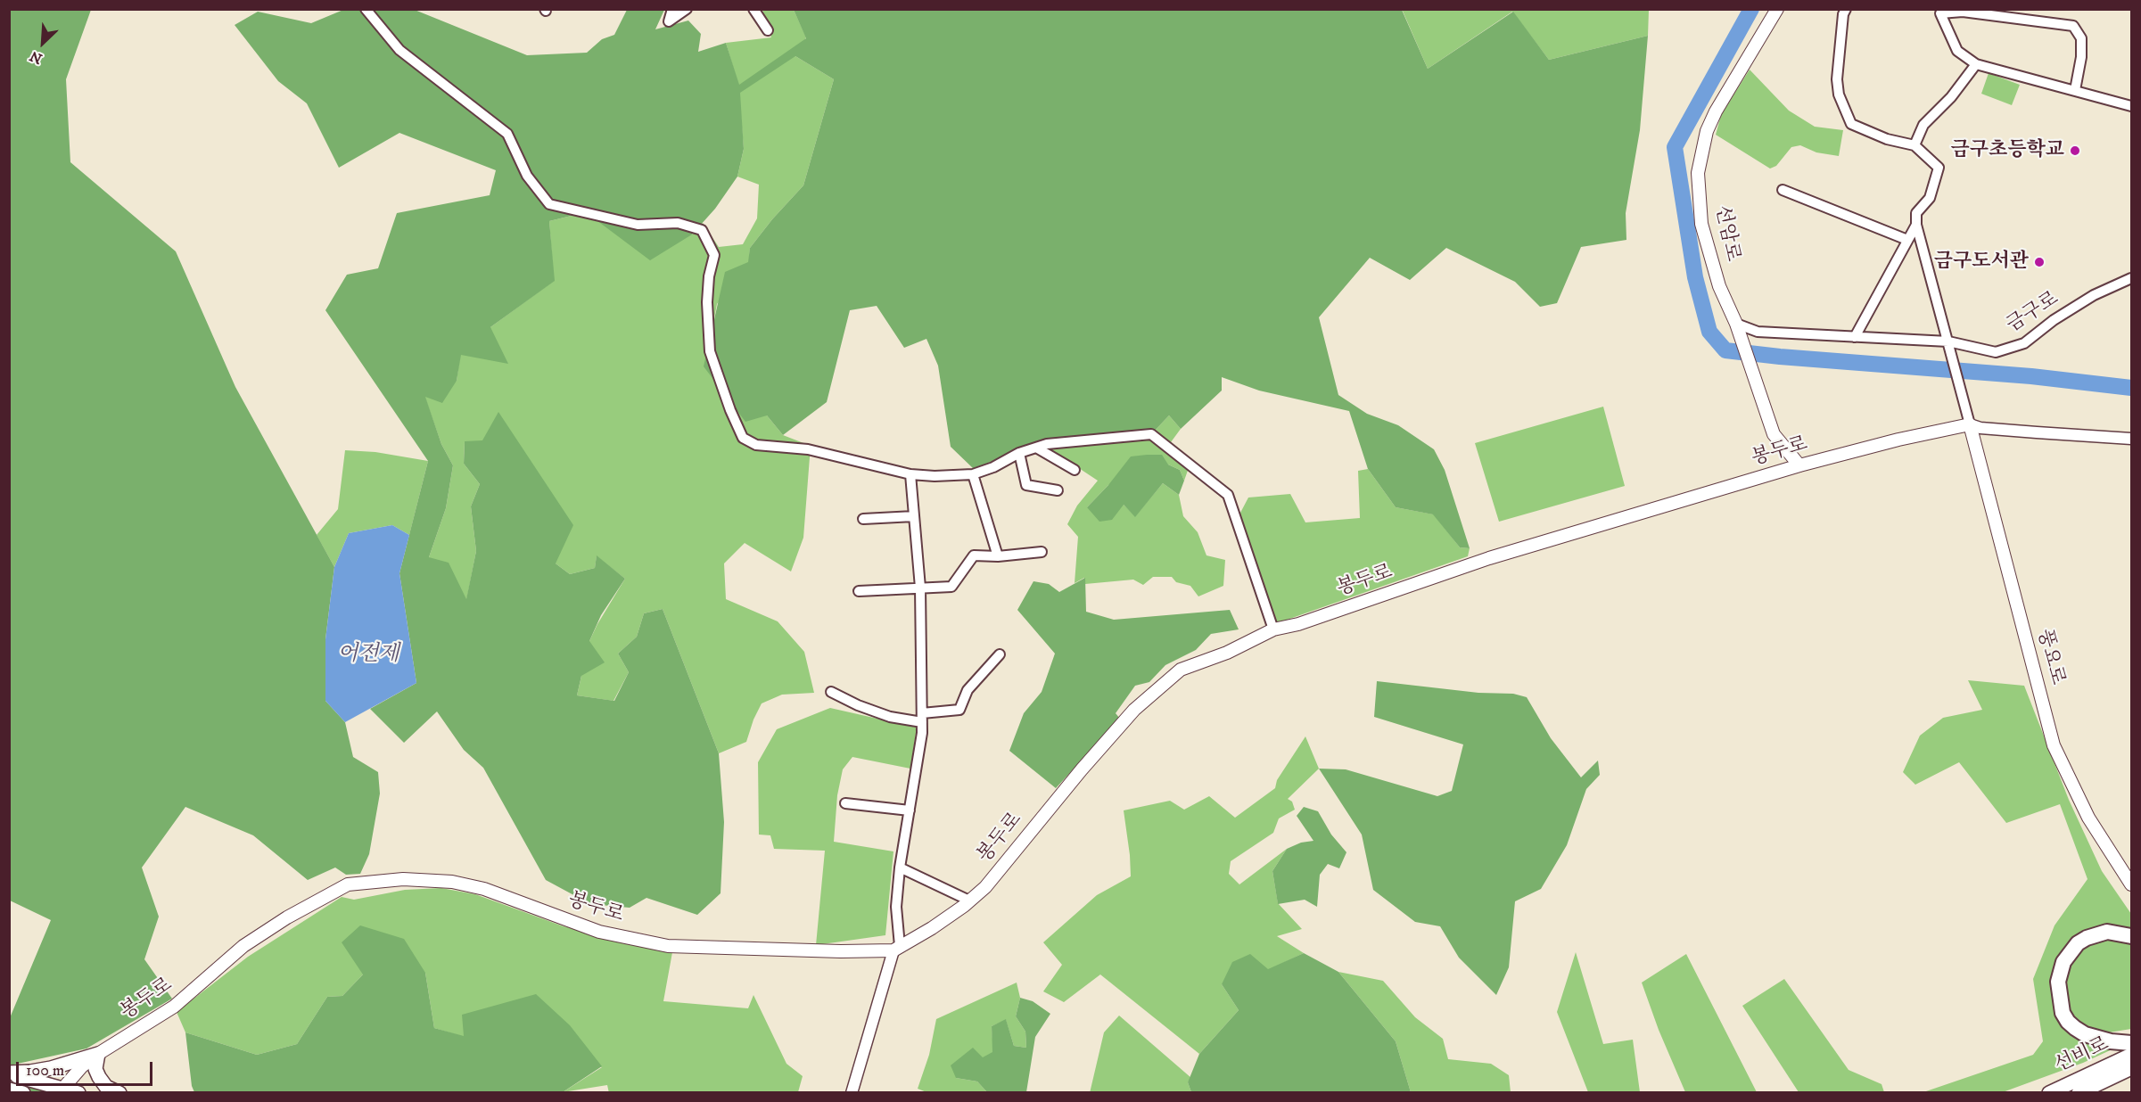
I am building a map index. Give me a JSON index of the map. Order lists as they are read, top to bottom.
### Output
{
  "streets": {
    "main road": [
      "선암로",
      "봉두로",
      "풍요로",
      "선비로"
    ],
    "street": ["금구로"]
  },
  "crossings": [
    ["선암로", "금구로"],
    ["선암로", "봉두로"],
    ["봉두로", "풍요로"]
  ],
  "water": ["어전제"],
  "places": ["금구초등학교", "금구도서관"],
  "scale_bar": "100 m",
  "north": "bottom left"
}
